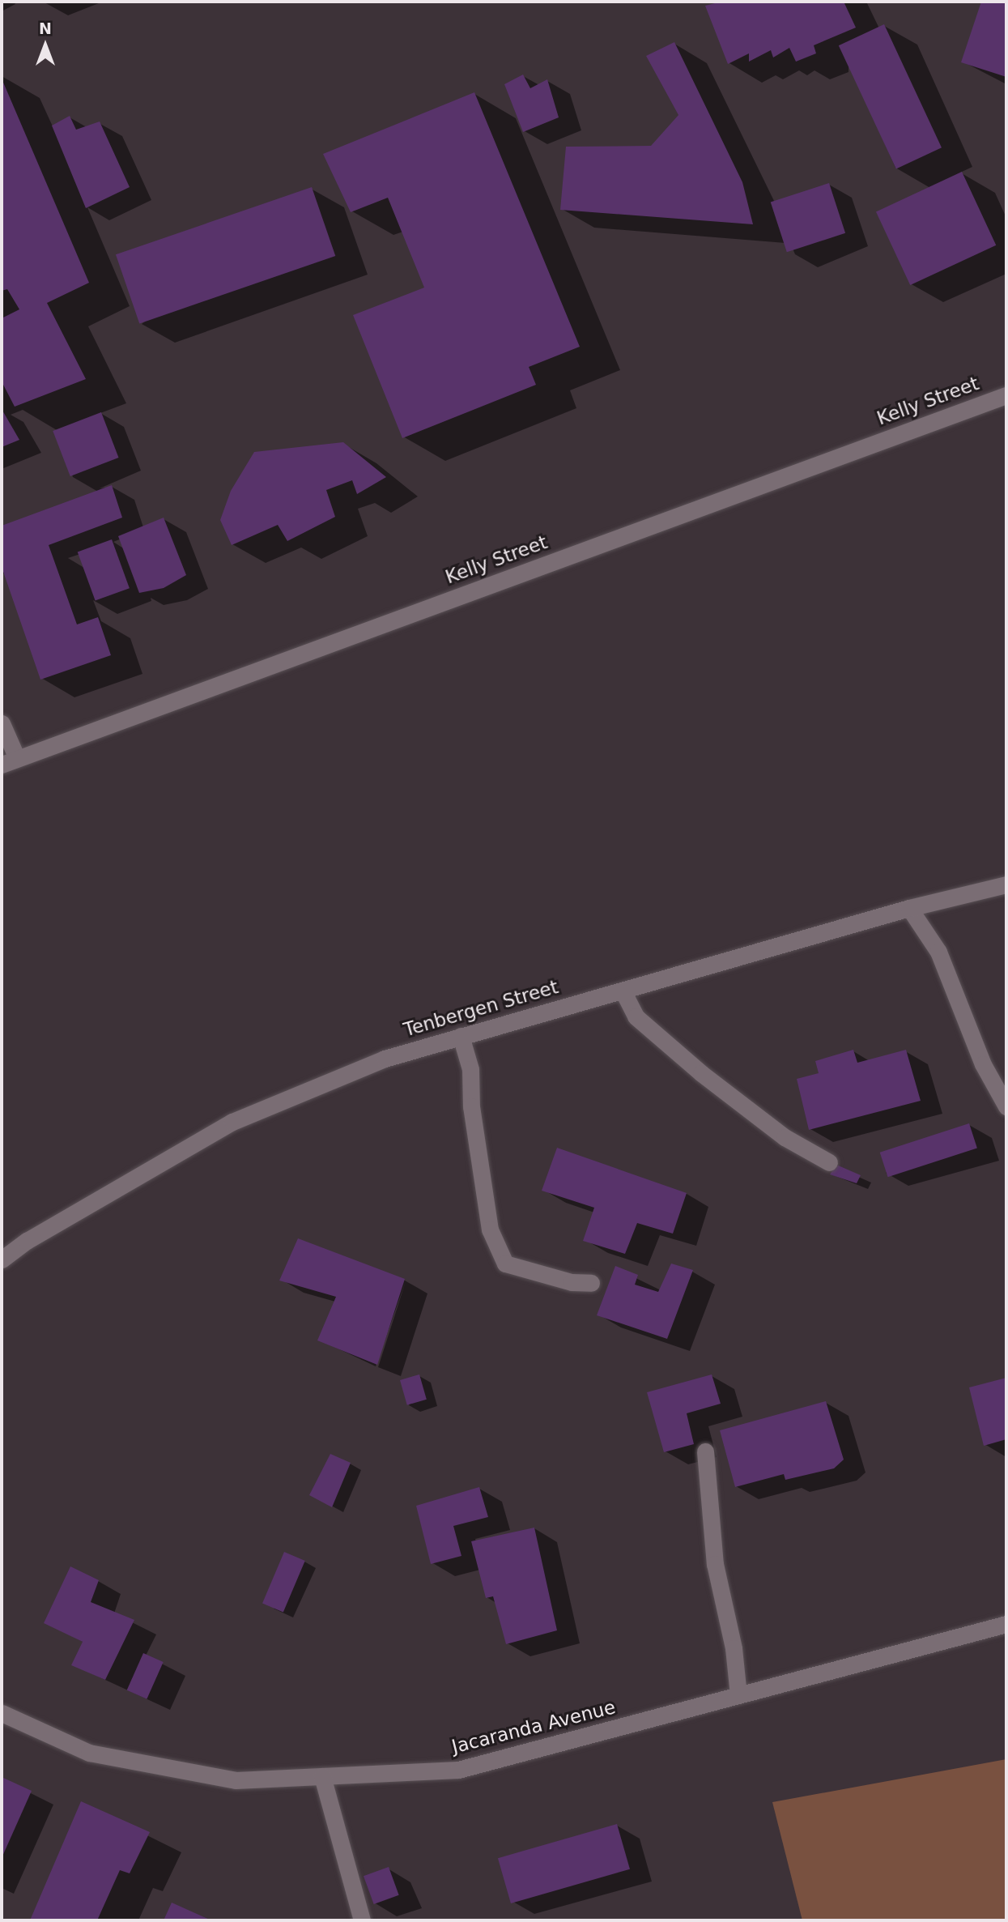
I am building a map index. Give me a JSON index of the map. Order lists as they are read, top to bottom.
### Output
{
  "streets": {
    "street": ["Kelly Street", "Tenbergen Street", "Jacaranda Avenue"]
  },
  "north": "top"
}
